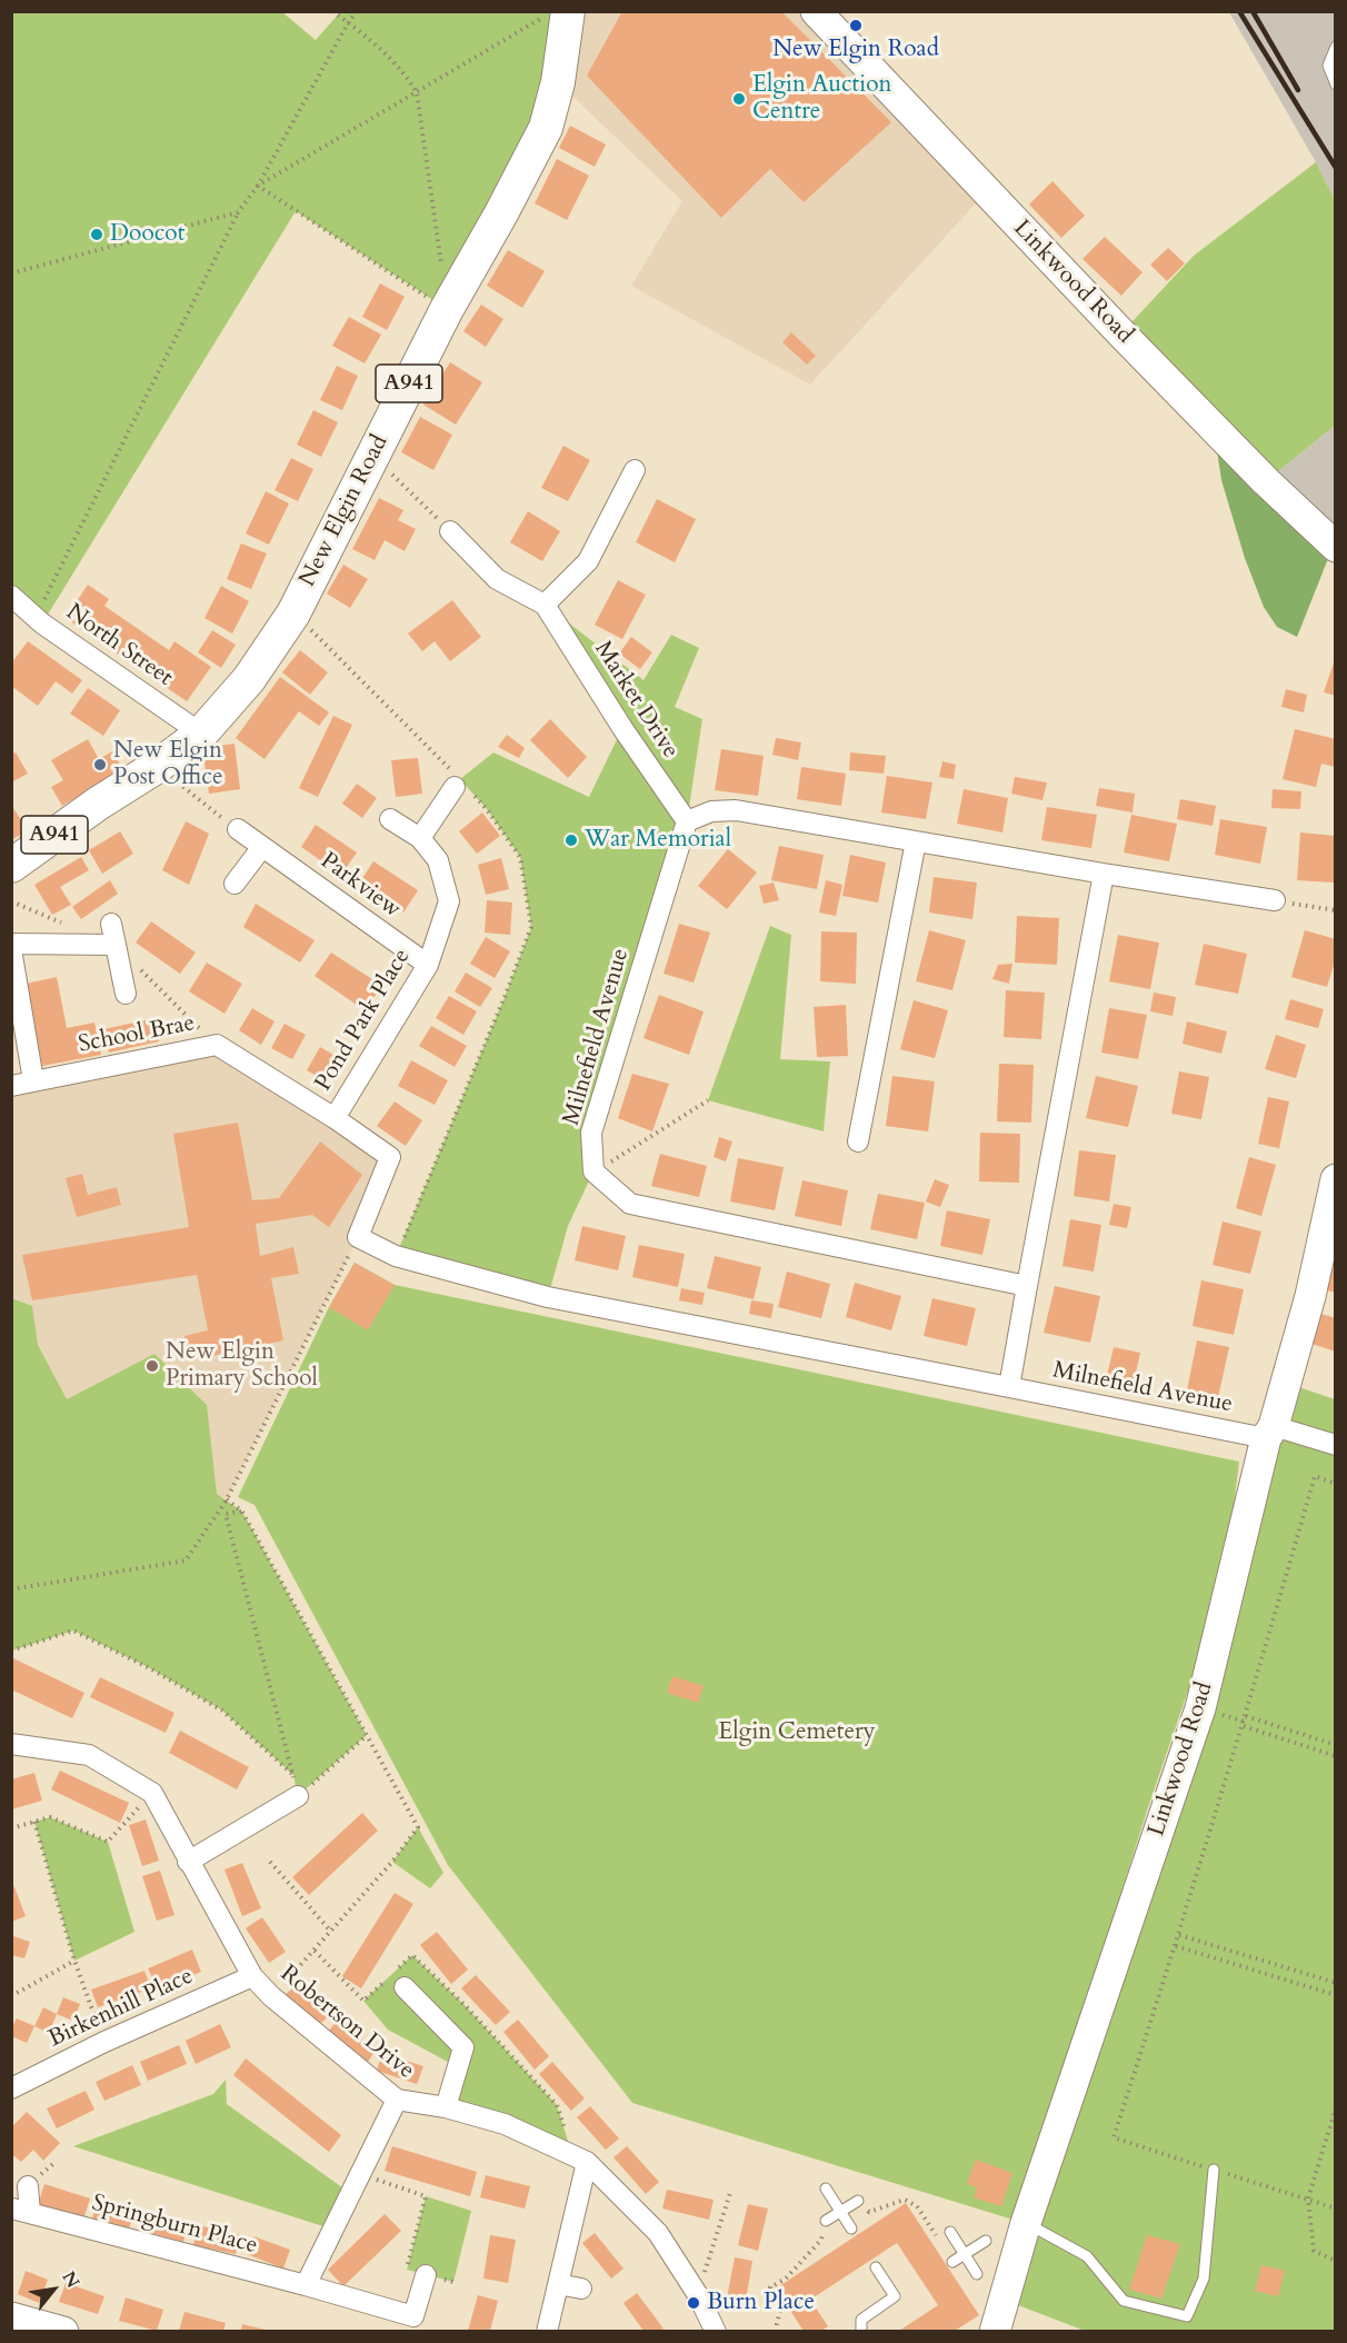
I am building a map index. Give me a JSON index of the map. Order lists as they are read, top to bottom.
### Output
{
  "streets": {
    "main road": ["A941", "New Elgin Road"],
    "street": [
      "Linkwood Road",
      "North Street",
      "Market Drive",
      "Parkview",
      "Pond Park Place",
      "School Brae",
      "Milnefield Avenue",
      "Birkenhill Place",
      "Robertson Drive",
      "Springburn Place"
    ]
  },
  "crossings": [
    ["Linkwood Road", "Milnefield Avenue"],
    ["New Elgin Road", "North Street"],
    ["Market Drive", "Milnefield Avenue"],
    ["Parkview", "Pond Park Place"],
    ["Pond Park Place", "School Brae"],
    ["School Brae", "Milnefield Avenue"],
    ["Birkenhill Place", "Robertson Drive"]
  ],
  "parks": ["Elgin Cemetery"],
  "places": [
    "New Elgin Road",
    "Elgin Auction Centre",
    "Doocot",
    "New Elgin Post Office",
    "War Memorial",
    "New Elgin Primary School",
    "Burn Place"
  ],
  "north": "top right"
}
